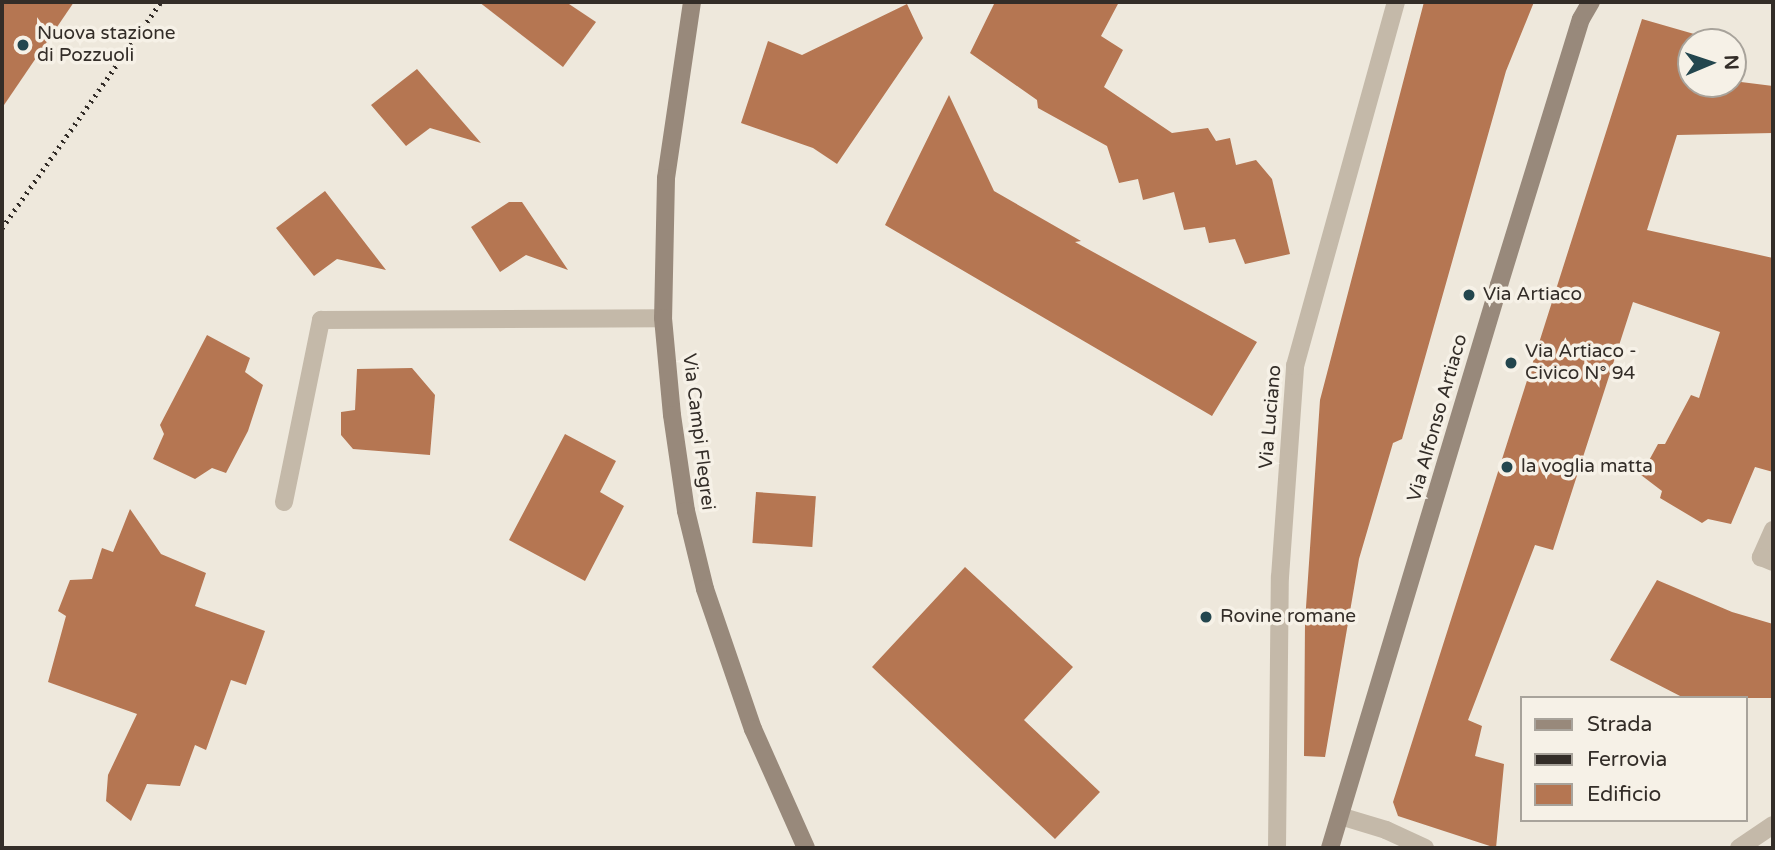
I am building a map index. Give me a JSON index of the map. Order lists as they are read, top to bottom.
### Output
{
  "streets": {
    "main road": ["Via Alfonso Artiaco", "Via Campi Flegrei"],
    "street": ["Via Luciano"]
  },
  "places": [
    "Nuova stazione di Pozzuoli",
    "Via Artiaco",
    "Via Artiaco - Civico N° 94",
    "la voglia matta",
    "Rovine romane"
  ],
  "legend": ["Strada", "Ferrovia", "Edificio"],
  "north": "right"
}
